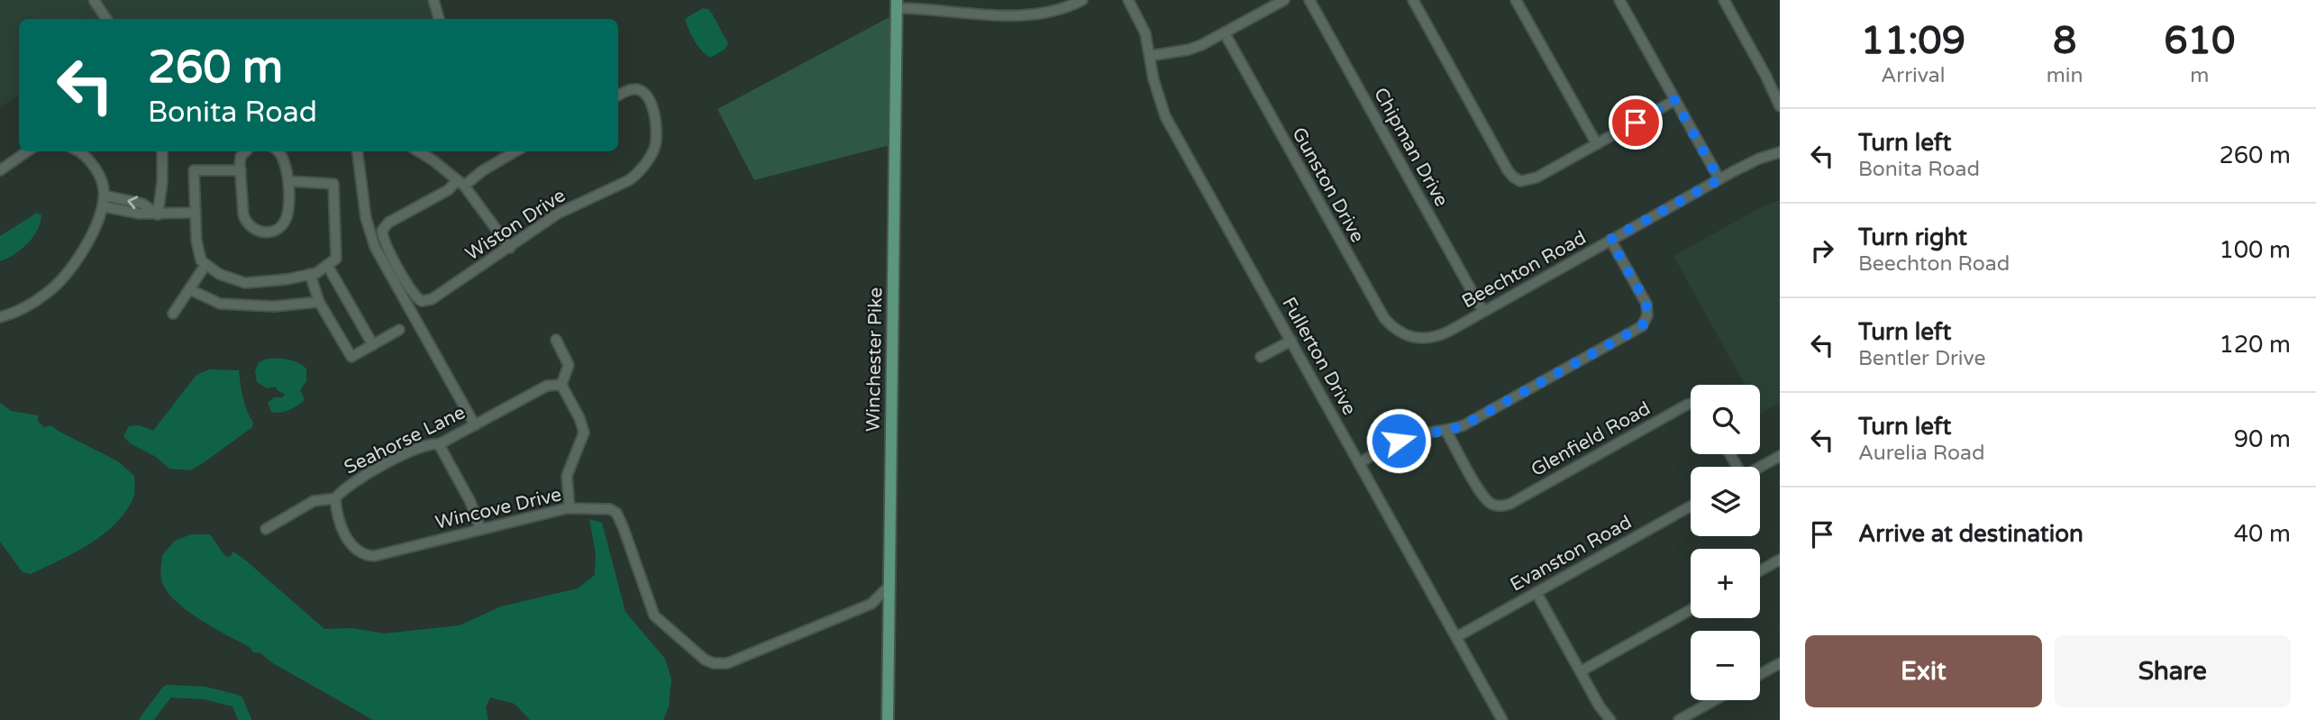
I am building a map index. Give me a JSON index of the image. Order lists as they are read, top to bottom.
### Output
{
  "streets": {
    "main road": ["Winchester Pike"],
    "street": [
      "Chipman Drive",
      "Gunston Drive",
      "Wiston Drive",
      "Beechton Road",
      "Fullerton Drive",
      "Glenfield Road",
      "Seahorse Lane",
      "Wincove Drive",
      "Evanston Road"
    ]
  },
  "crossings": [
    ["Chipman Drive", "Beechton Road"],
    ["Gunston Drive", "Beechton Road"],
    ["Fullerton Drive", "Evanston Road"],
    ["Winchester Pike", "Wincove Drive"],
    ["Seahorse Lane", "Wincove Drive"]
  ],
  "page": {
    "eta": [
      "11:09",
      "Arrival",
      "8",
      "min",
      "610",
      "m"
    ],
    "turn": ["260 m", "Bonita Road"],
    "list": [
      {
        "name": "Turn left",
        "note": "Bonita Road",
        "value": "260 m"
      },
      {
        "name": "Turn right",
        "note": "Beechton Road",
        "value": "100 m"
      },
      {
        "name": "Turn left",
        "note": "Bentler Drive",
        "value": "120 m"
      },
      {
        "name": "Turn left",
        "note": "Aurelia Road",
        "value": "90 m"
      },
      {
        "name": "Arrive at destination",
        "value": "40 m"
      }
    ],
    "map_buttons": ["+", "−"],
    "buttons": ["Exit", "Share"]
  }
}
